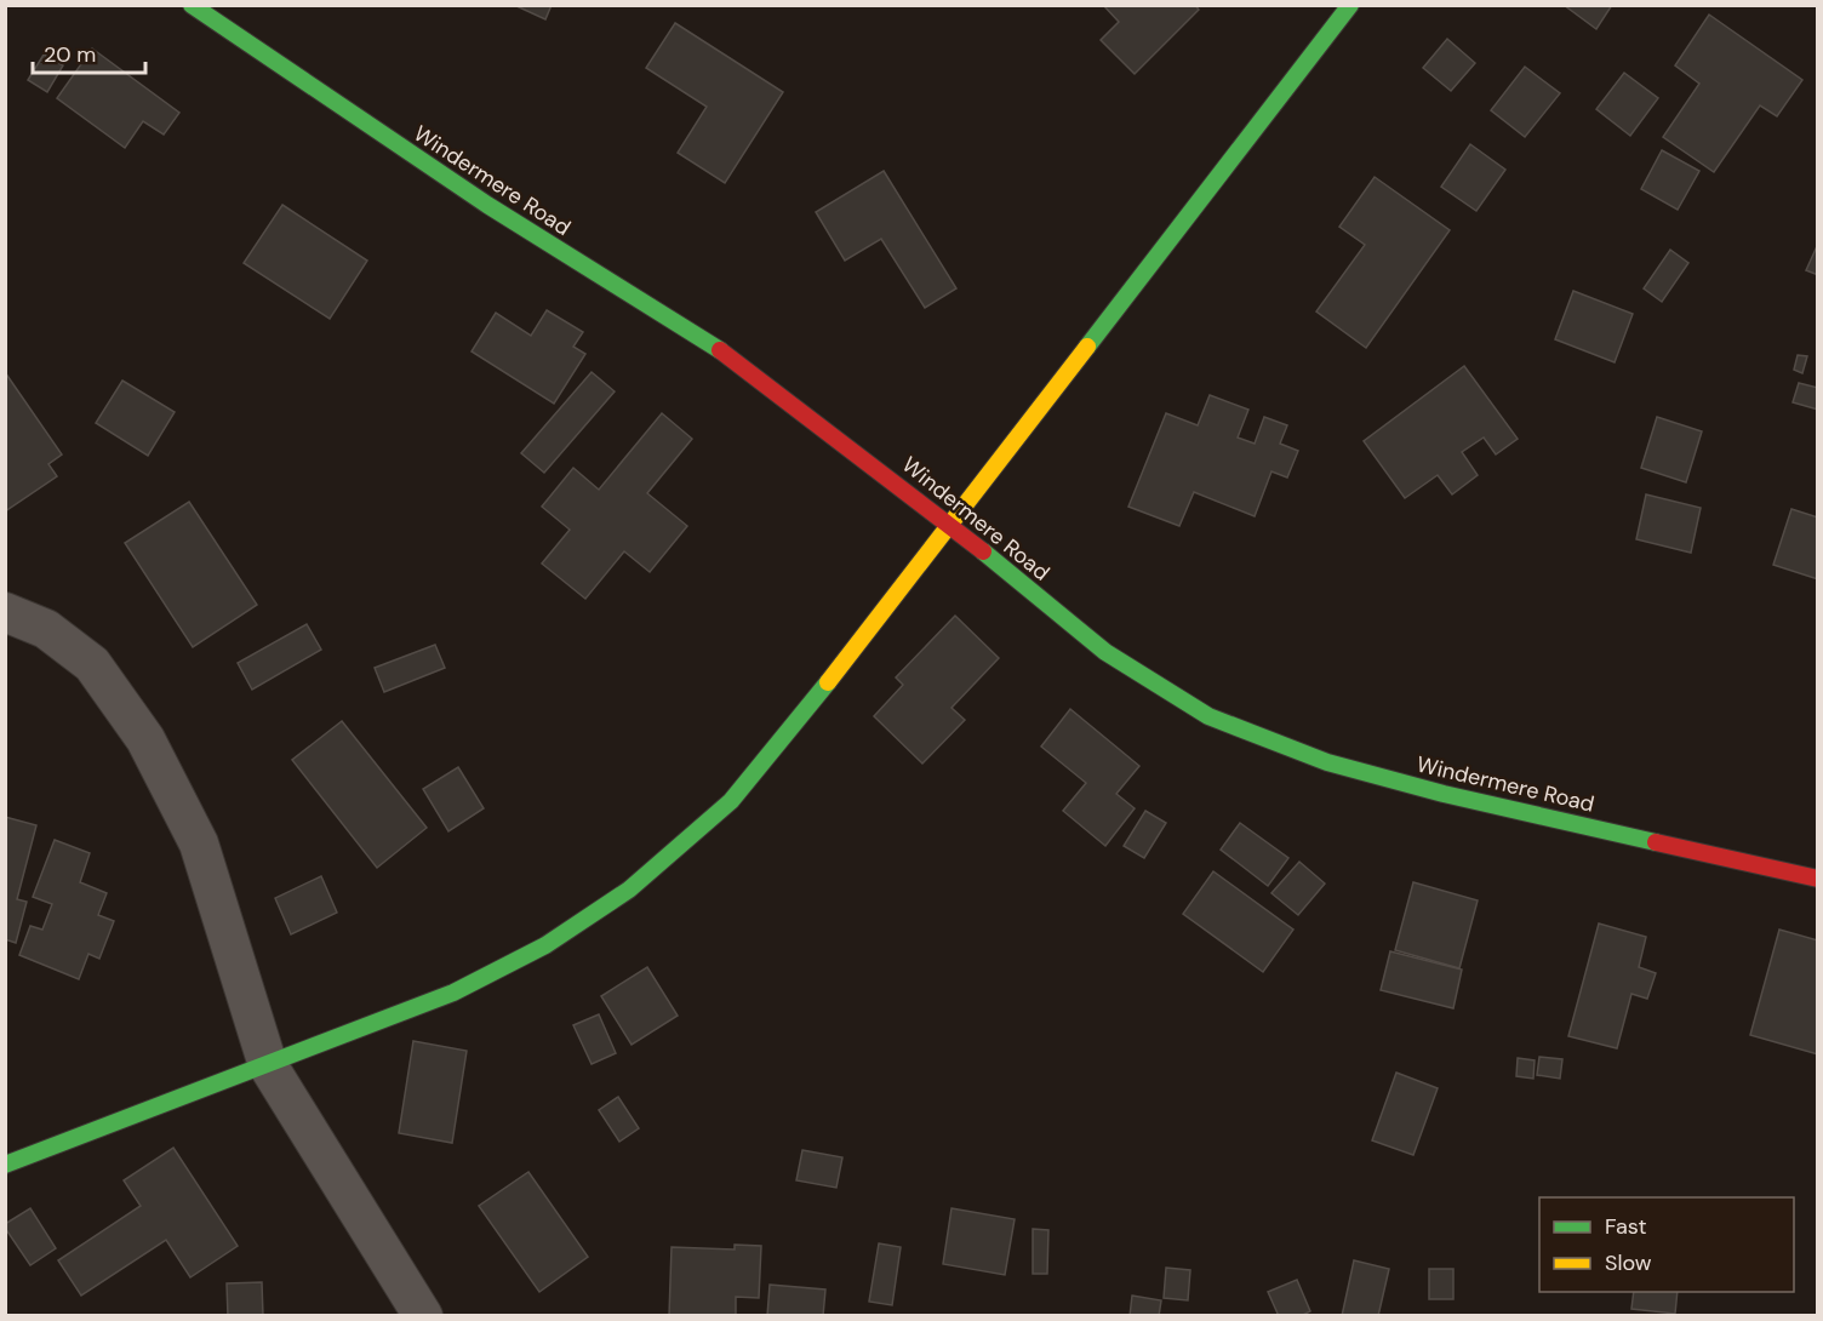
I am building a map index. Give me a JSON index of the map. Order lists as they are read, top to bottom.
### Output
{
  "streets": {
    "street": ["Windermere Road"]
  },
  "legend": ["Fast", "Slow"],
  "scale_bar": "20 m"
}
